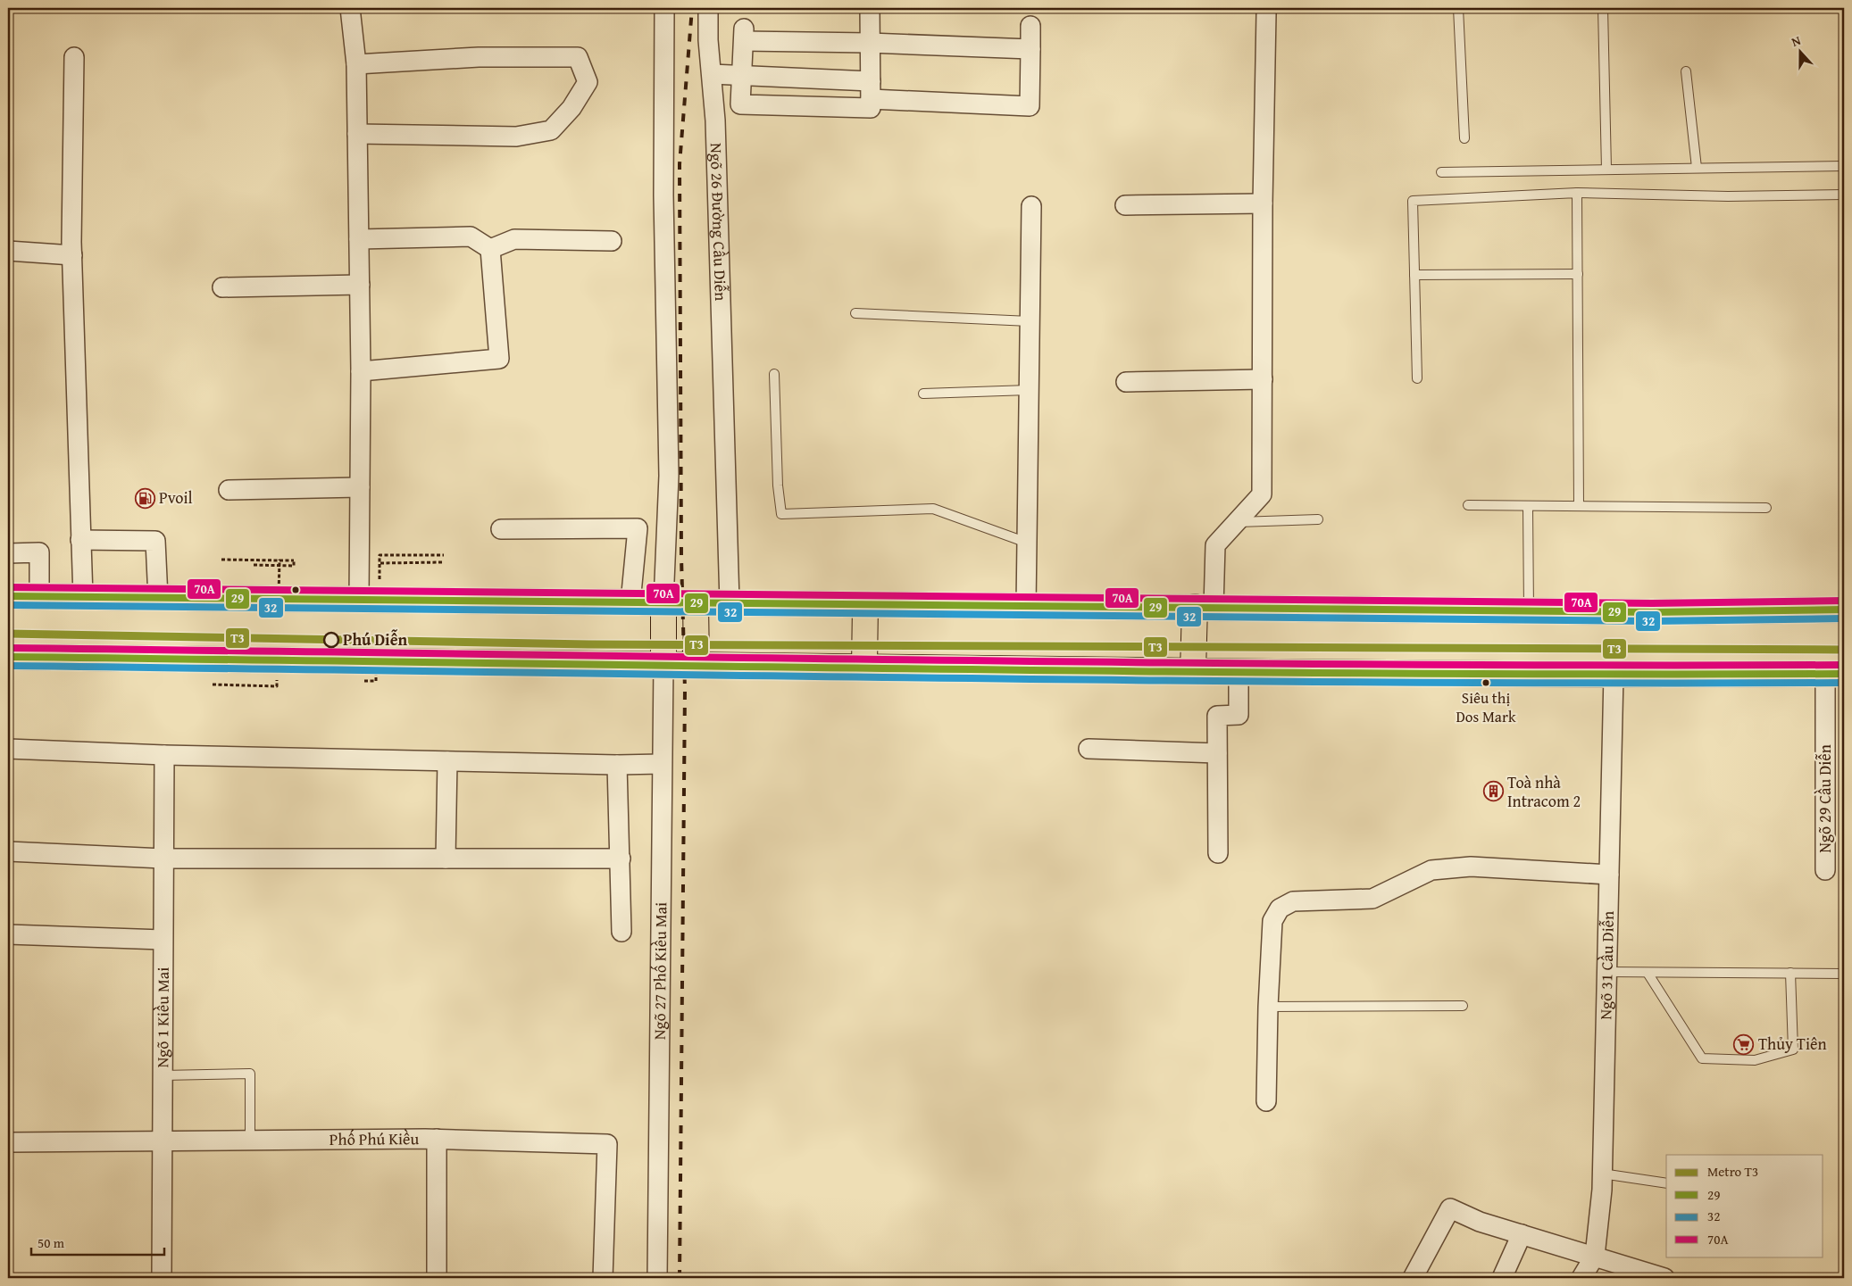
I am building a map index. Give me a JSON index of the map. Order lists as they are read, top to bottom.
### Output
{
  "streets": {
    "street": [
      "Ngõ 26 Đường Cầu Diễn",
      "Ngõ 29 Cầu Diễn",
      "Ngõ 31 Cầu Diễn",
      "Ngõ 27 Phố Kiều Mai",
      "Ngõ 1 Kiều Mai",
      "Phố Phú Kiều"
    ]
  },
  "crossings": [
    ["Ngõ 1 Kiều Mai", "Phố Phú Kiều"]
  ],
  "places": {
    "fuel station": ["Pvoil"],
    "other": ["Phú Diễn", "Siêu thị Dos Mark"],
    "building": ["Toà nhà Intracom 2"],
    "supermarket": ["Thủy Tiên"]
  },
  "lines": [
    "transit line 70A",
    "transit line 29",
    "transit line 32",
    "metro line T3"
  ],
  "legend": [
    "Metro T3",
    "29",
    "32",
    "70A"
  ],
  "scale_bar": "50 m",
  "north": "top"
}
